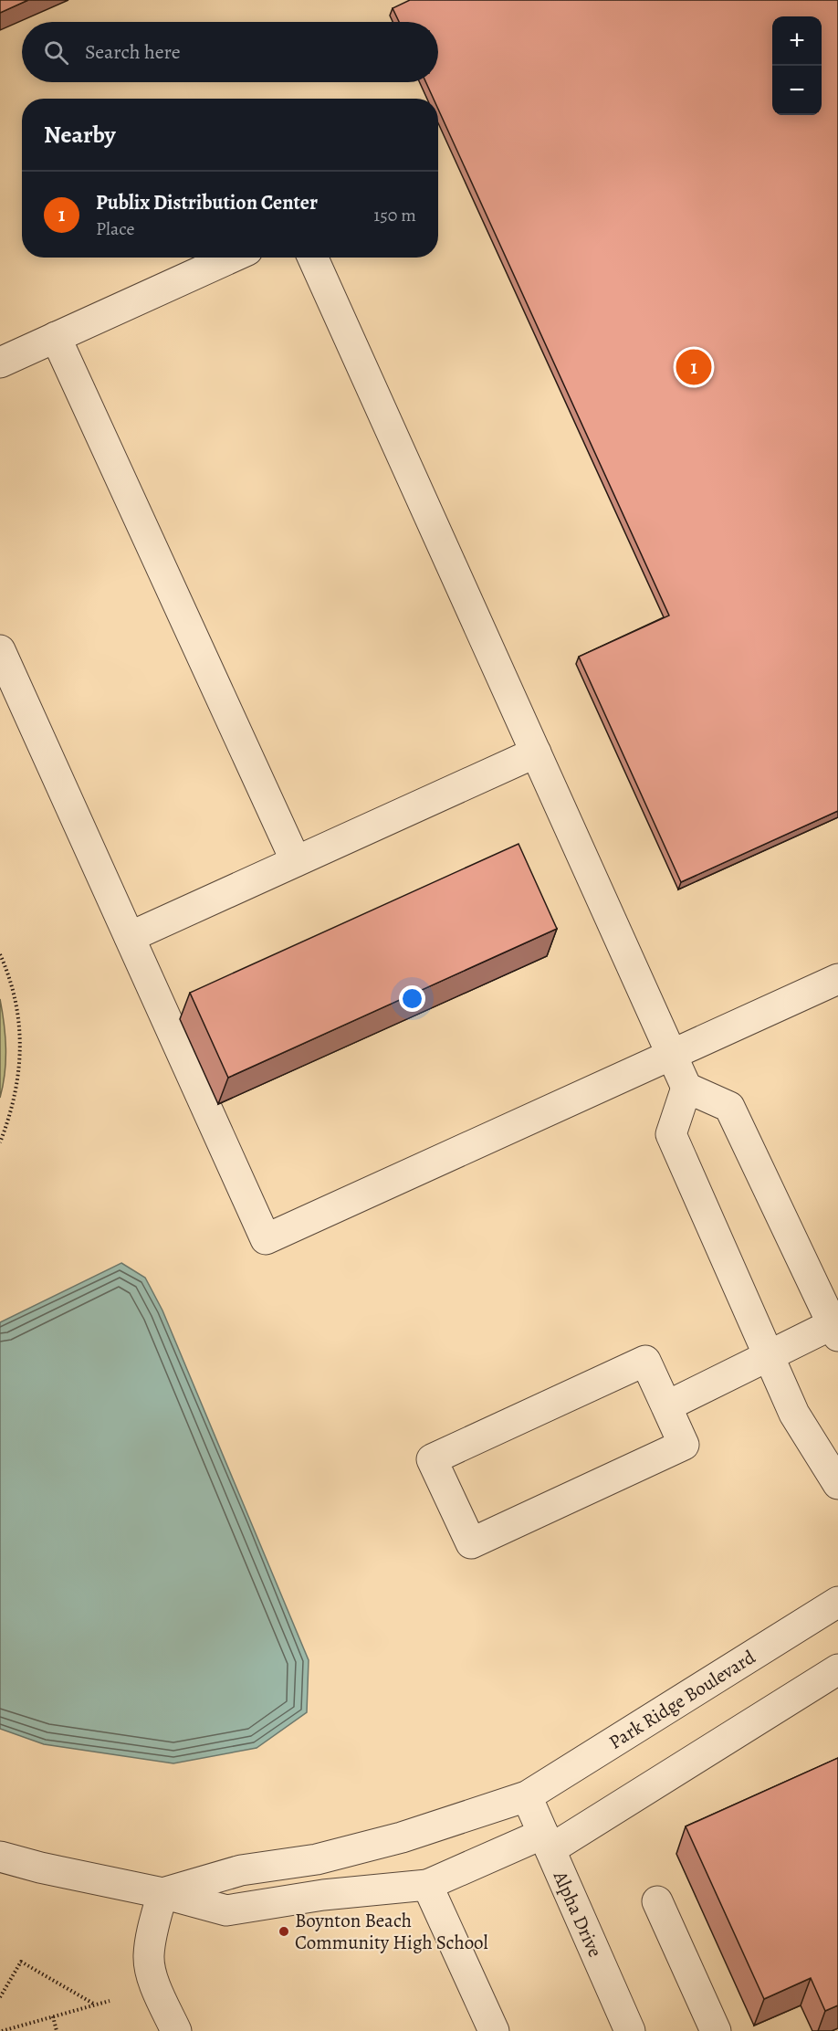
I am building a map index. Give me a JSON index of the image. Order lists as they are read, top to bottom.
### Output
{
  "streets": {
    "street": ["Park Ridge Boulevard", "Alpha Drive"]
  },
  "crossings": [
    ["Park Ridge Boulevard", "Alpha Drive"]
  ],
  "places": ["Boynton Beach Community High School"],
  "page": {
    "map_buttons": ["+", "−"],
    "search": "Search here",
    "heading": "Nearby",
    "list": [
      {
        "mark": "1",
        "name": "Publix Distribution Center",
        "note": "Place",
        "value": "150 m"
      }
    ],
    "pins": "1"
  }
}
